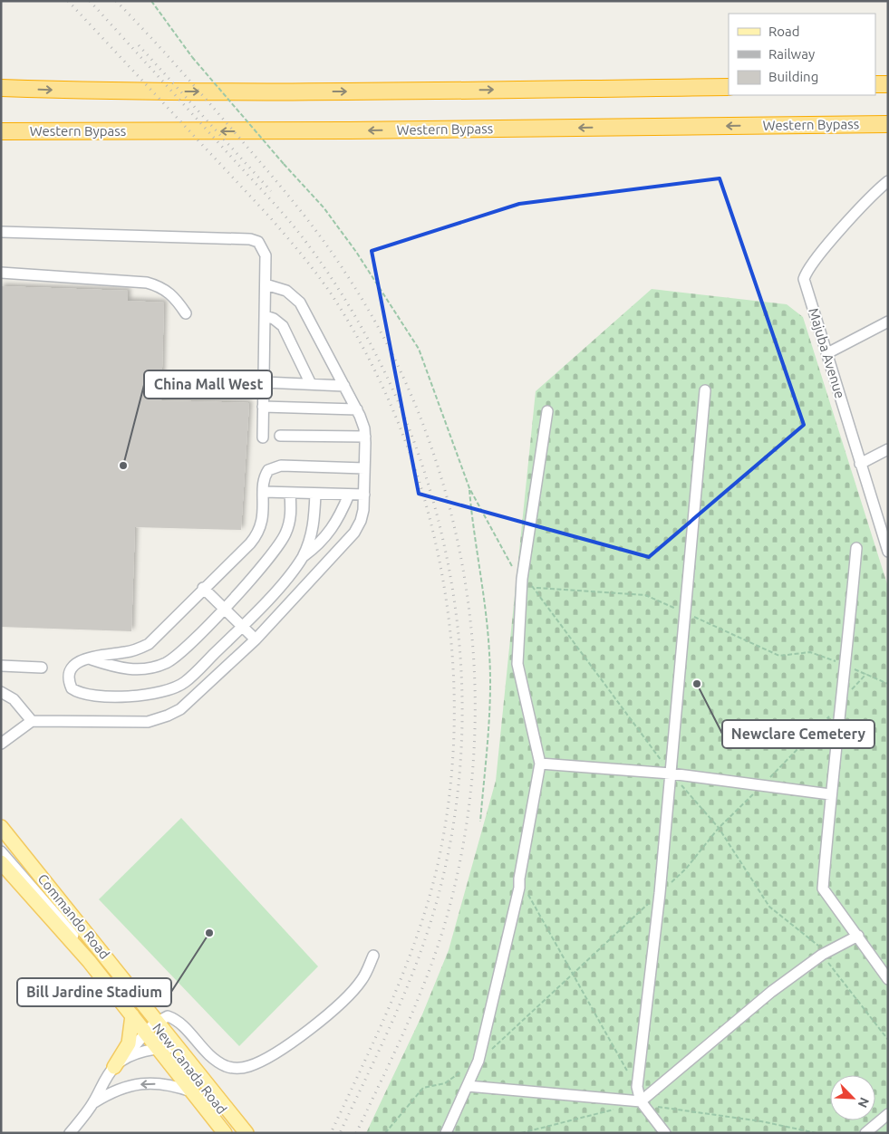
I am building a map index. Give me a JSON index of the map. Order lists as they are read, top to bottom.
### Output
{
  "streets": {
    "highway": ["Western Bypass"],
    "main road": ["Commando Road"],
    "street": ["Majuba Avenue", "New Canada Road"]
  },
  "crossings": [
    ["Commando Road", "New Canada Road"]
  ],
  "places": ["China Mall West", "Newclare Cemetery", "Bill Jardine Stadium"],
  "legend": ["Road", "Railway", "Building"],
  "north": "bottom right"
}
